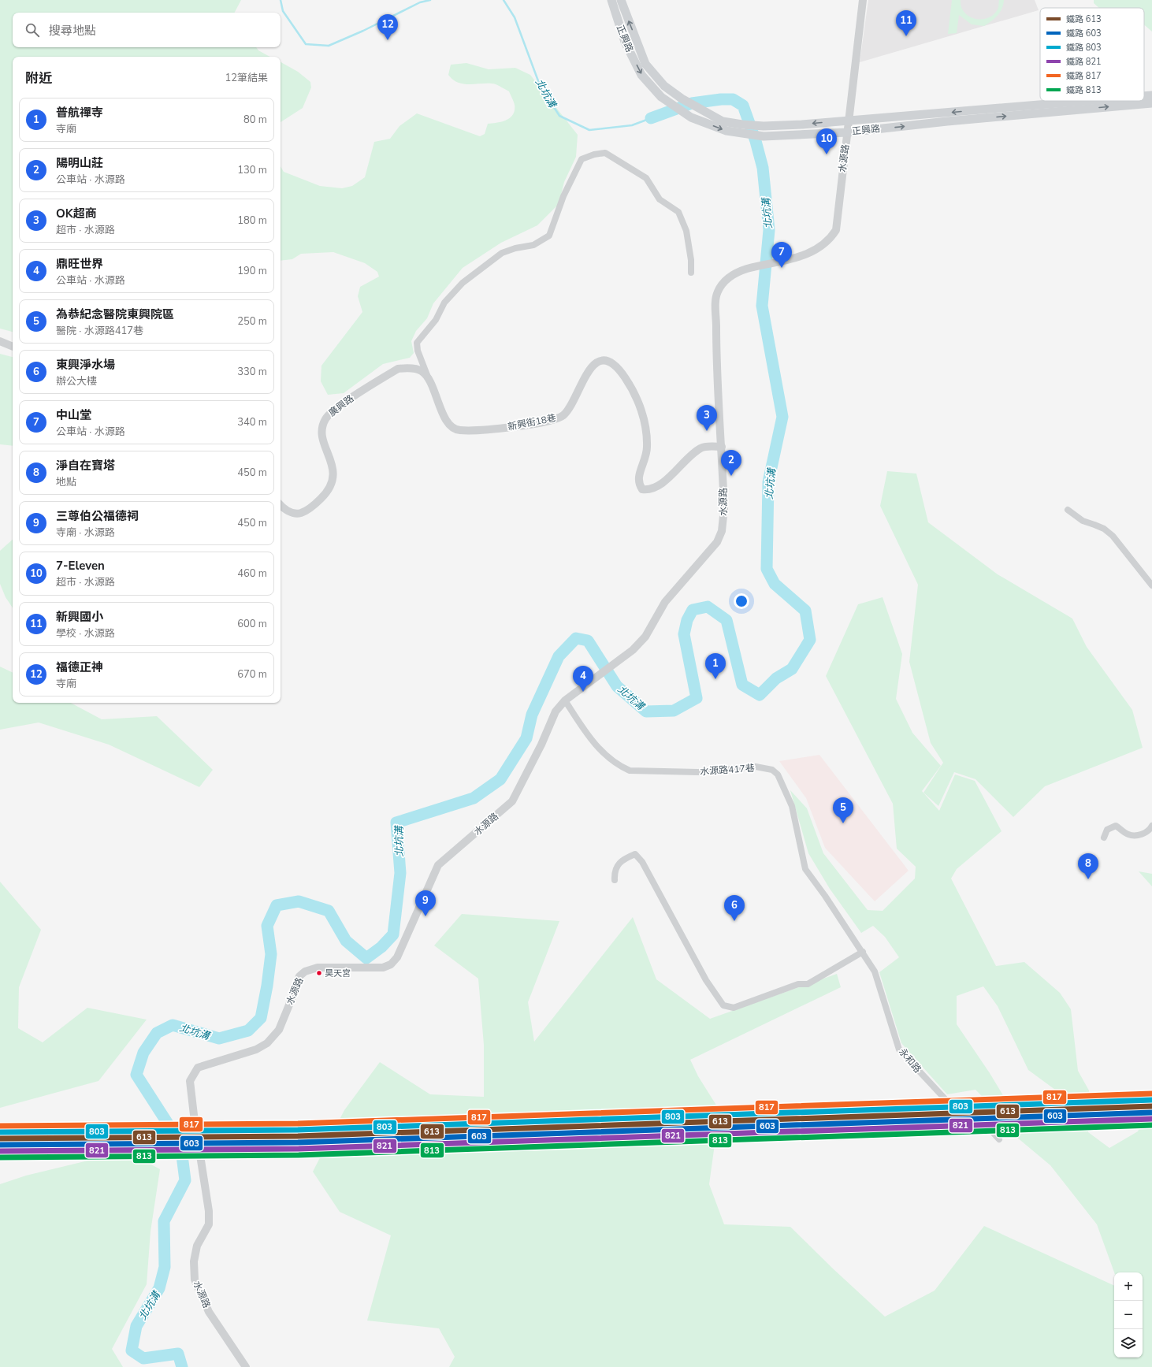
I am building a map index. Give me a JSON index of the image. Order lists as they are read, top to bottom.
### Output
{
  "streets": {
    "main road": ["正興路"],
    "street": [
      "水源路",
      "廣興路",
      "新興街18巷",
      "水源路417巷",
      "永和路"
    ]
  },
  "crossings": [
    ["正興路", "水源路"],
    ["水源路", "新興街18巷"],
    ["水源路", "水源路417巷"],
    ["廣興路", "新興街18巷"],
    ["水源路417巷", "永和路"]
  ],
  "water": ["北坑溝"],
  "places": ["昊天宮"],
  "lines": [
    "rail line 817",
    "rail line 803",
    "rail line 613",
    "rail line 603",
    "rail line 821",
    "rail line 813"
  ],
  "legend": [
    "鐵路 613",
    "鐵路 603",
    "鐵路 803",
    "鐵路 821",
    "鐵路 817",
    "鐵路 813"
  ],
  "page": {
    "pins": [
      "11",
      "12",
      "10",
      "7",
      "3",
      "2",
      "1",
      "4",
      "5",
      "8",
      "9",
      "6"
    ],
    "search": "搜尋地點",
    "heading": ["附近", "12筆結果"],
    "list": [
      {
        "mark": "1",
        "name": "普航禪寺",
        "note": "寺廟",
        "value": "80 m"
      },
      {
        "mark": "2",
        "name": "陽明山莊",
        "note": "公車站 · 水源路",
        "value": "130 m"
      },
      {
        "mark": "3",
        "name": "OK超商",
        "note": "超市 · 水源路",
        "value": "180 m"
      },
      {
        "mark": "4",
        "name": "鼎旺世界",
        "note": "公車站 · 水源路",
        "value": "190 m"
      },
      {
        "mark": "5",
        "name": "為恭紀念醫院東興院區",
        "note": "醫院 · 水源路417巷",
        "value": "250 m"
      },
      {
        "mark": "6",
        "name": "東興淨水場",
        "note": "辦公大樓",
        "value": "330 m"
      },
      {
        "mark": "7",
        "name": "中山堂",
        "note": "公車站 · 水源路",
        "value": "340 m"
      },
      {
        "mark": "8",
        "name": "淨自在寶塔",
        "note": "地點",
        "value": "450 m"
      },
      {
        "mark": "9",
        "name": "三尊伯公福德祠",
        "note": "寺廟 · 水源路",
        "value": "450 m"
      },
      {
        "mark": "10",
        "name": "7-Eleven",
        "note": "超市 · 水源路",
        "value": "460 m"
      },
      {
        "mark": "11",
        "name": "新興國小",
        "note": "學校 · 水源路",
        "value": "600 m"
      },
      {
        "mark": "12",
        "name": "福德正神",
        "note": "寺廟",
        "value": "670 m"
      }
    ],
    "map_buttons": ["+", "−"]
  }
}
